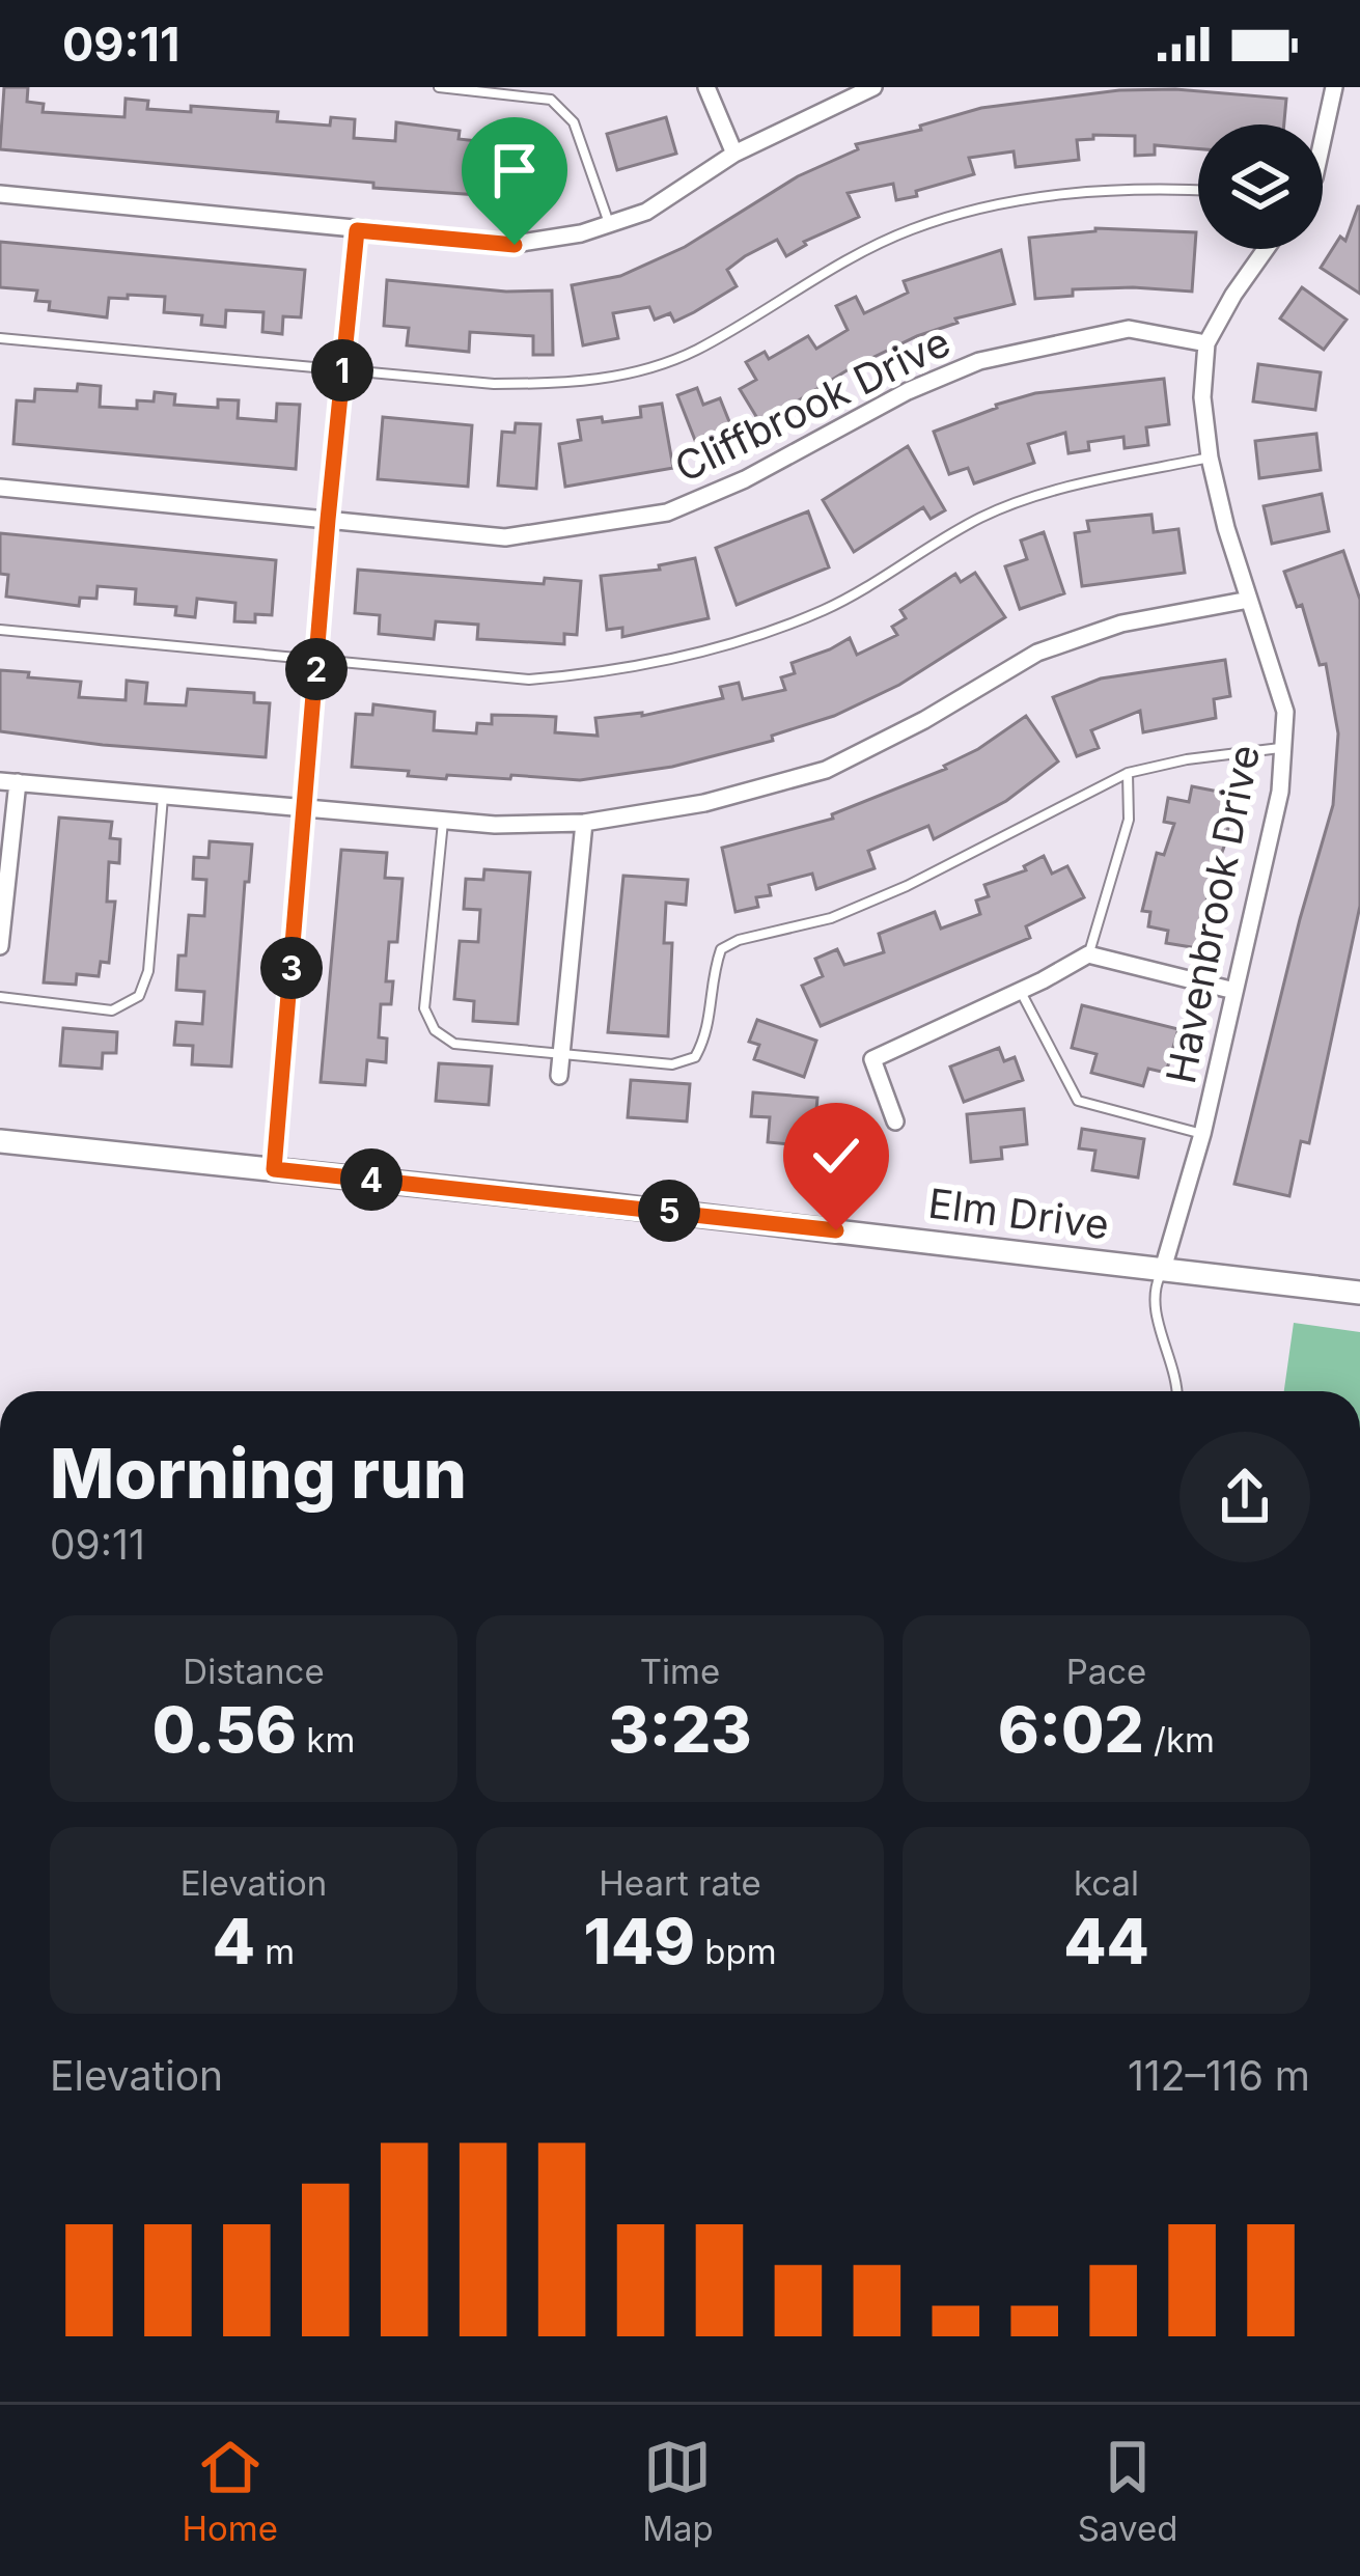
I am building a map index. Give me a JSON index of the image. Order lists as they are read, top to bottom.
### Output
{
  "streets": {
    "street": ["Cliffbrook Drive", "Havenbrook Drive", "Elm Drive"]
  },
  "crossings": [
    ["Cliffbrook Drive", "Havenbrook Drive"],
    ["Havenbrook Drive", "Elm Drive"]
  ],
  "page": {
    "status": "09:11",
    "pins": [
      "1",
      "2",
      "3",
      "4",
      "5"
    ],
    "heading": ["Morning run", "09:11"],
    "stats": [
      ["Distance", "0.56 km"],
      ["Time", "3:23"],
      ["Pace", "6:02 /km"],
      ["Elevation", "4 m"],
      ["Heart rate", "149 bpm"],
      ["kcal", "44"]
    ],
    "chart": ["Elevation", "112–116 m"],
    "tabs": ["Home", "Map", "Saved"]
  }
}
